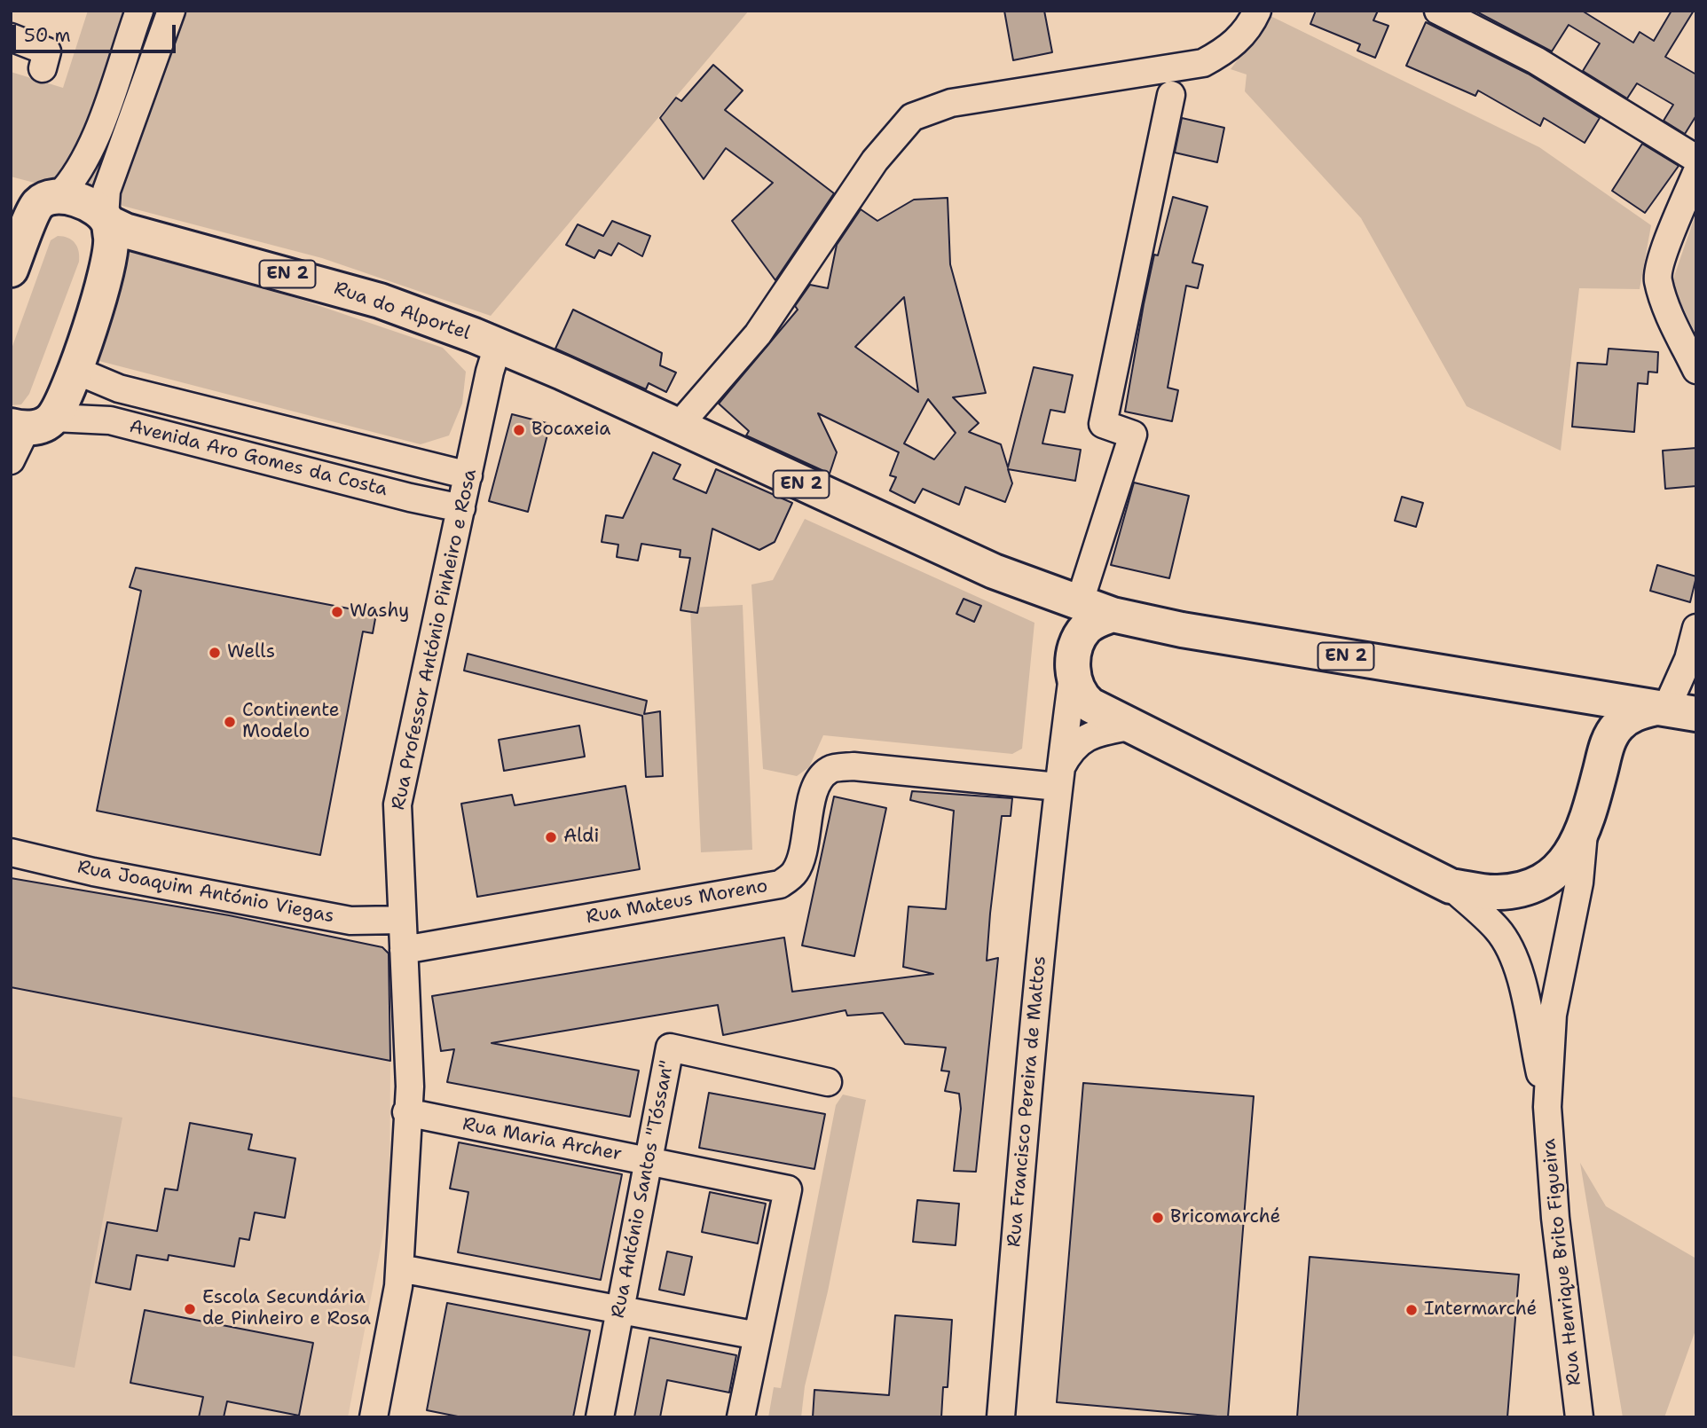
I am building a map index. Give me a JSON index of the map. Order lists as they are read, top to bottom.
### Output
{
  "streets": {
    "main road": ["EN 2", "Rua do Alportel"],
    "street": [
      "Avenida Aro Gomes da Costa",
      "Rua Professor António Pinheiro e Rosa",
      "Rua Joaquim António Viegas",
      "Rua Mateus Moreno",
      "Rua Francisco Pereira de Mattos",
      "Rua Maria Archer",
      "Rua António Santos \"Tóssan\"",
      "Rua Henrique Brito Figueira"
    ]
  },
  "crossings": [
    ["EN 2", "Rua do Alportel"],
    ["EN 2", "Rua Professor António Pinheiro e Rosa"],
    ["Rua do Alportel", "Rua Professor António Pinheiro e Rosa"],
    ["Avenida Aro Gomes da Costa", "Rua Professor António Pinheiro e Rosa"],
    ["Rua Professor António Pinheiro e Rosa", "Rua Joaquim António Viegas"],
    ["Rua Professor António Pinheiro e Rosa", "Rua Mateus Moreno"],
    ["Rua Professor António Pinheiro e Rosa", "Rua Maria Archer"],
    ["Rua Mateus Moreno", "Rua Francisco Pereira de Mattos"],
    ["Rua Maria Archer", "Rua António Santos \"Tóssan\""]
  ],
  "places": [
    "Bocaxeia",
    "Washy",
    "Wells",
    "Continente Modelo",
    "Aldi",
    "Bricomarché",
    "Escola Secundária de Pinheiro e Rosa",
    "Intermarché"
  ],
  "scale_bar": "50 m"
}
